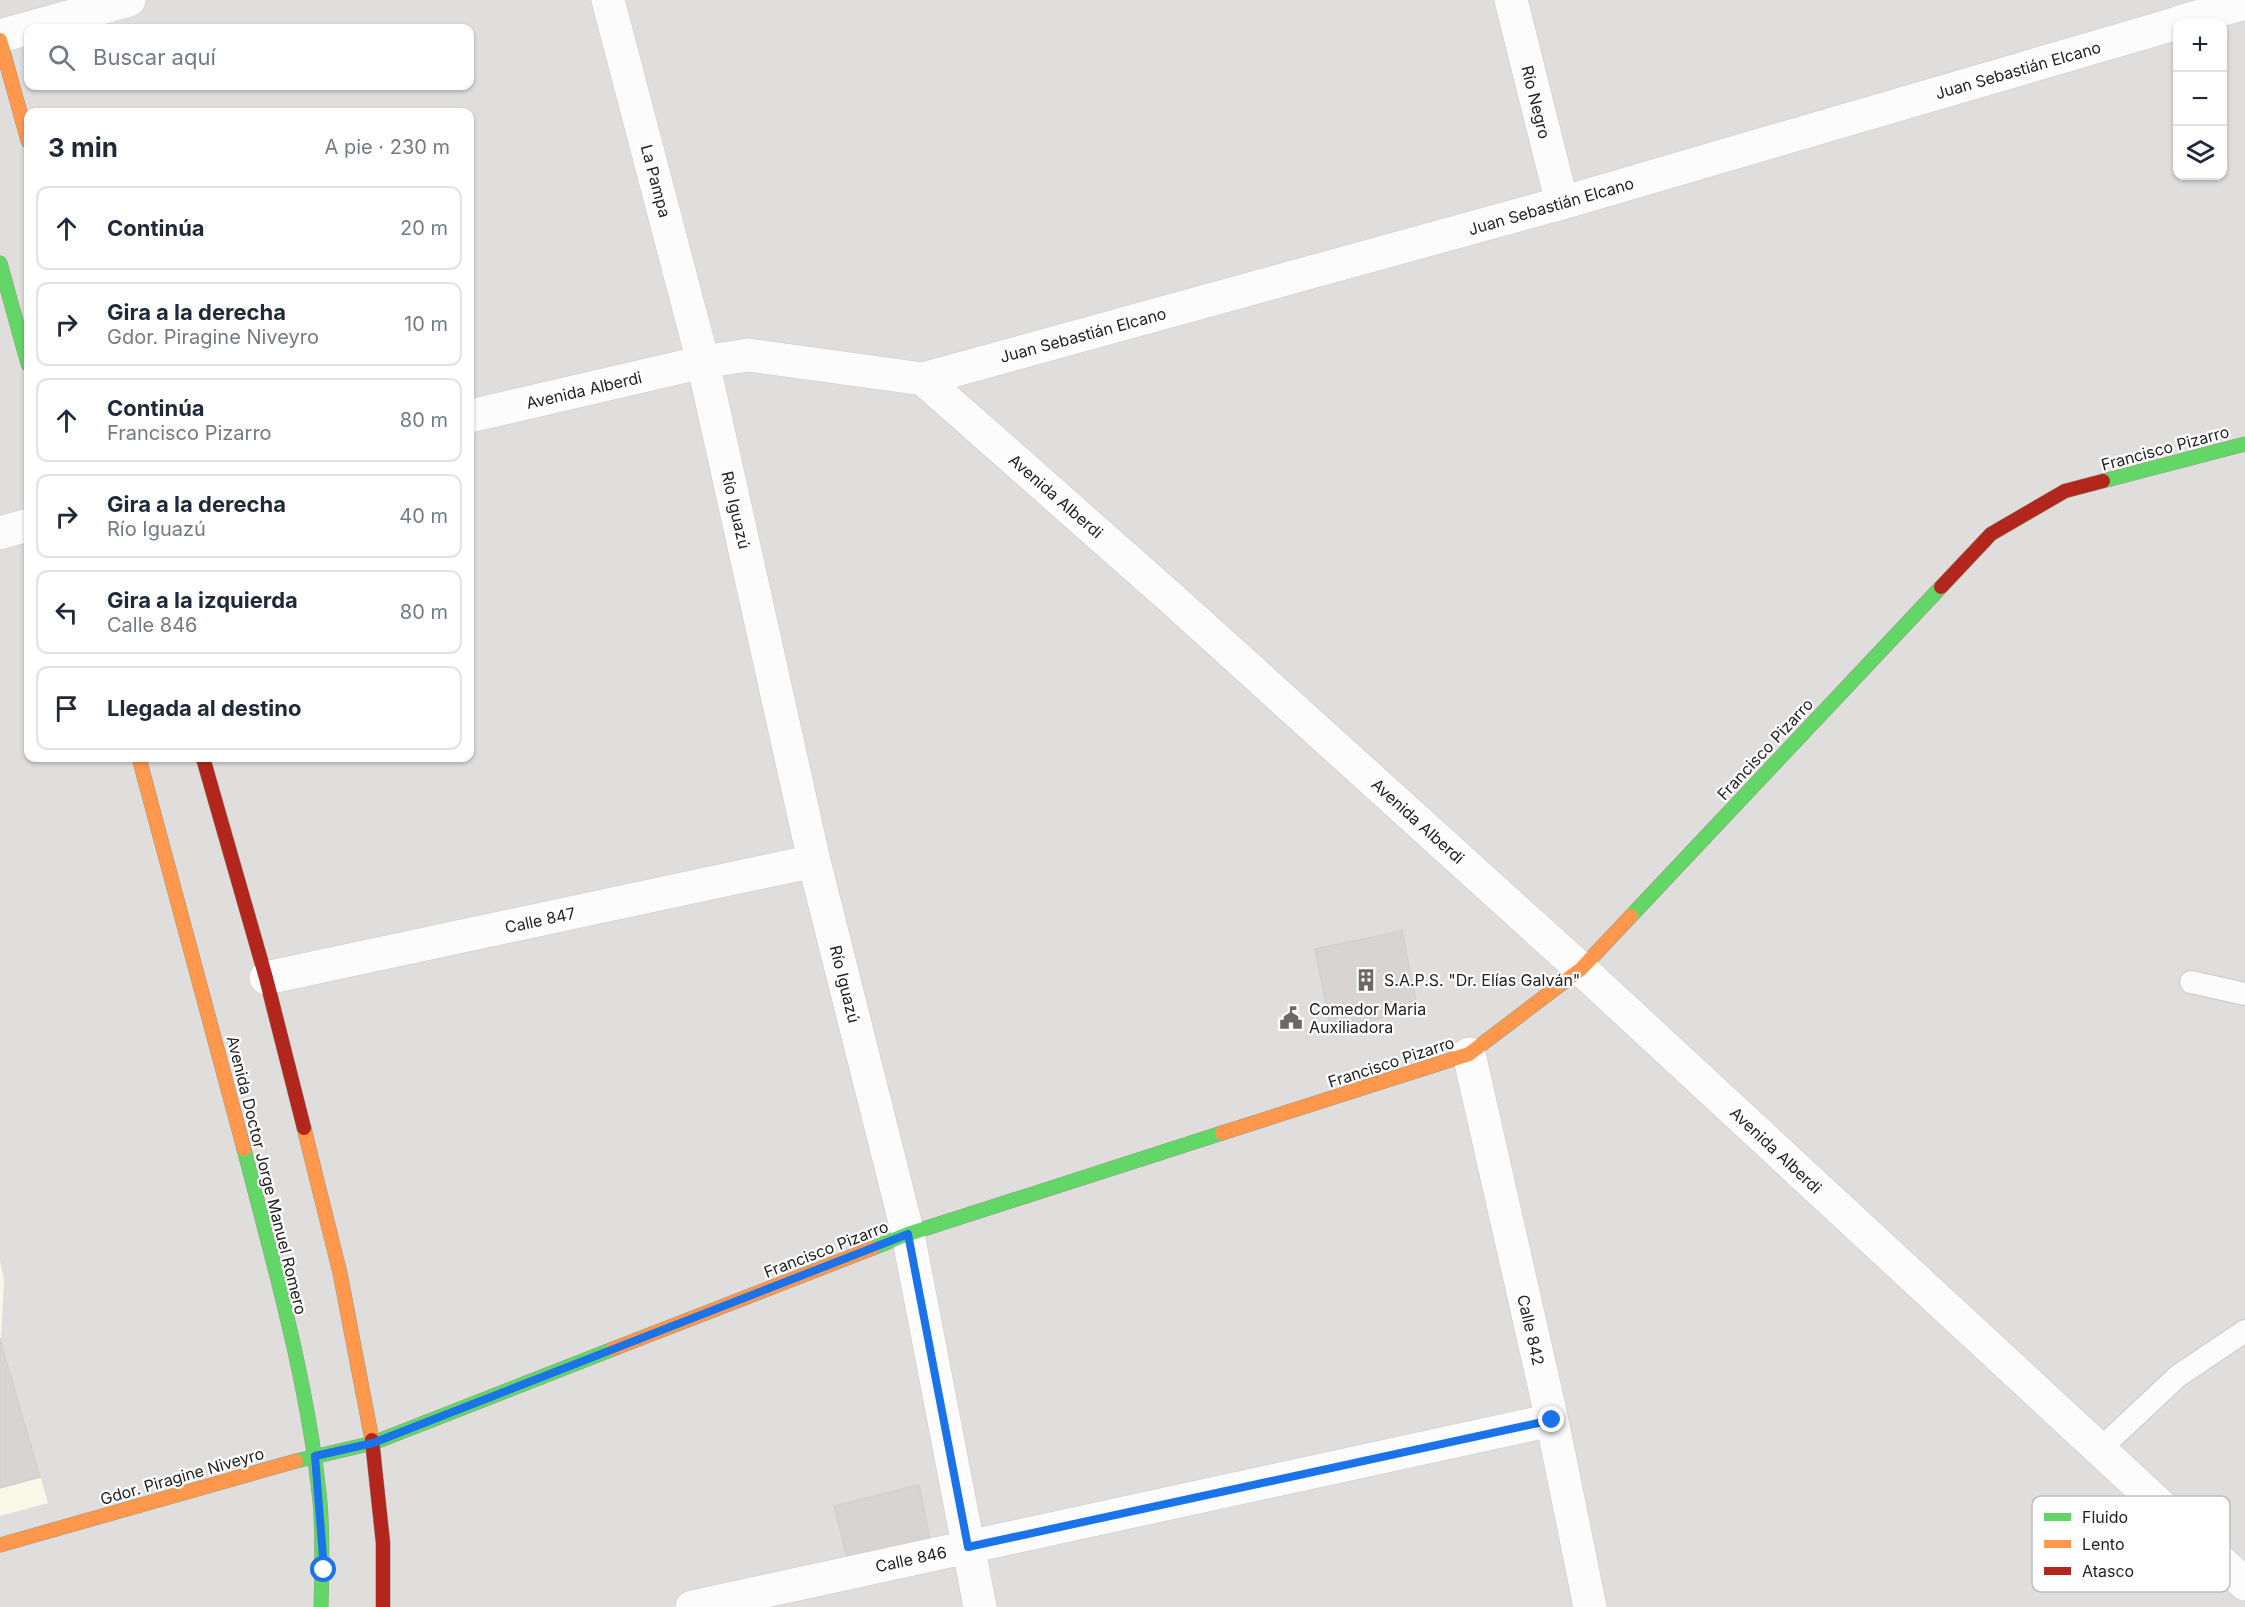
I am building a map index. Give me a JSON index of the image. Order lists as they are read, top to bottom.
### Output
{
  "streets": {
    "street": [
      "Juan Sebastián Elcano",
      "Río Negro",
      "La Pampa",
      "Avenida Alberdi",
      "Francisco Pizarro",
      "Río Iguazú",
      "Calle 847",
      "Avenida Doctor Jorge Manuel Romero",
      "Calle 842",
      "Gdor. Piragine Niveyro",
      "Calle 846"
    ]
  },
  "crossings": [
    ["Juan Sebastián Elcano", "Río Negro"],
    ["Juan Sebastián Elcano", "Avenida Alberdi"],
    ["La Pampa", "Avenida Alberdi"],
    ["La Pampa", "Río Iguazú"],
    ["Avenida Alberdi", "Francisco Pizarro"],
    ["Avenida Alberdi", "Río Iguazú"],
    ["Francisco Pizarro", "Río Iguazú"],
    ["Francisco Pizarro", "Calle 842"],
    ["Francisco Pizarro", "Gdor. Piragine Niveyro"],
    ["Río Iguazú", "Calle 847"],
    ["Río Iguazú", "Calle 846"],
    ["Avenida Doctor Jorge Manuel Romero", "Gdor. Piragine Niveyro"],
    ["Calle 842", "Calle 846"]
  ],
  "places": {
    "building": ["S.A.P.S. \"Dr. Elías Galván\""],
    "public building": ["Comedor Maria Auxiliadora"]
  },
  "legend": ["Fluido", "Lento", "Atasco"],
  "page": {
    "map_buttons": ["+", "−"],
    "search": "Buscar aquí",
    "heading": ["3 min", "A pie · 230 m"],
    "list": [
      ["Continúa", "20 m"],
      ["Gira a la derecha", "Gdor. Piragine Niveyro", "10 m"],
      ["Continúa", "Francisco Pizarro", "80 m"],
      ["Gira a la derecha", "Río Iguazú", "40 m"],
      ["Gira a la izquierda", "Calle 846", "80 m"],
      "Llegada al destino"
    ]
  }
}
